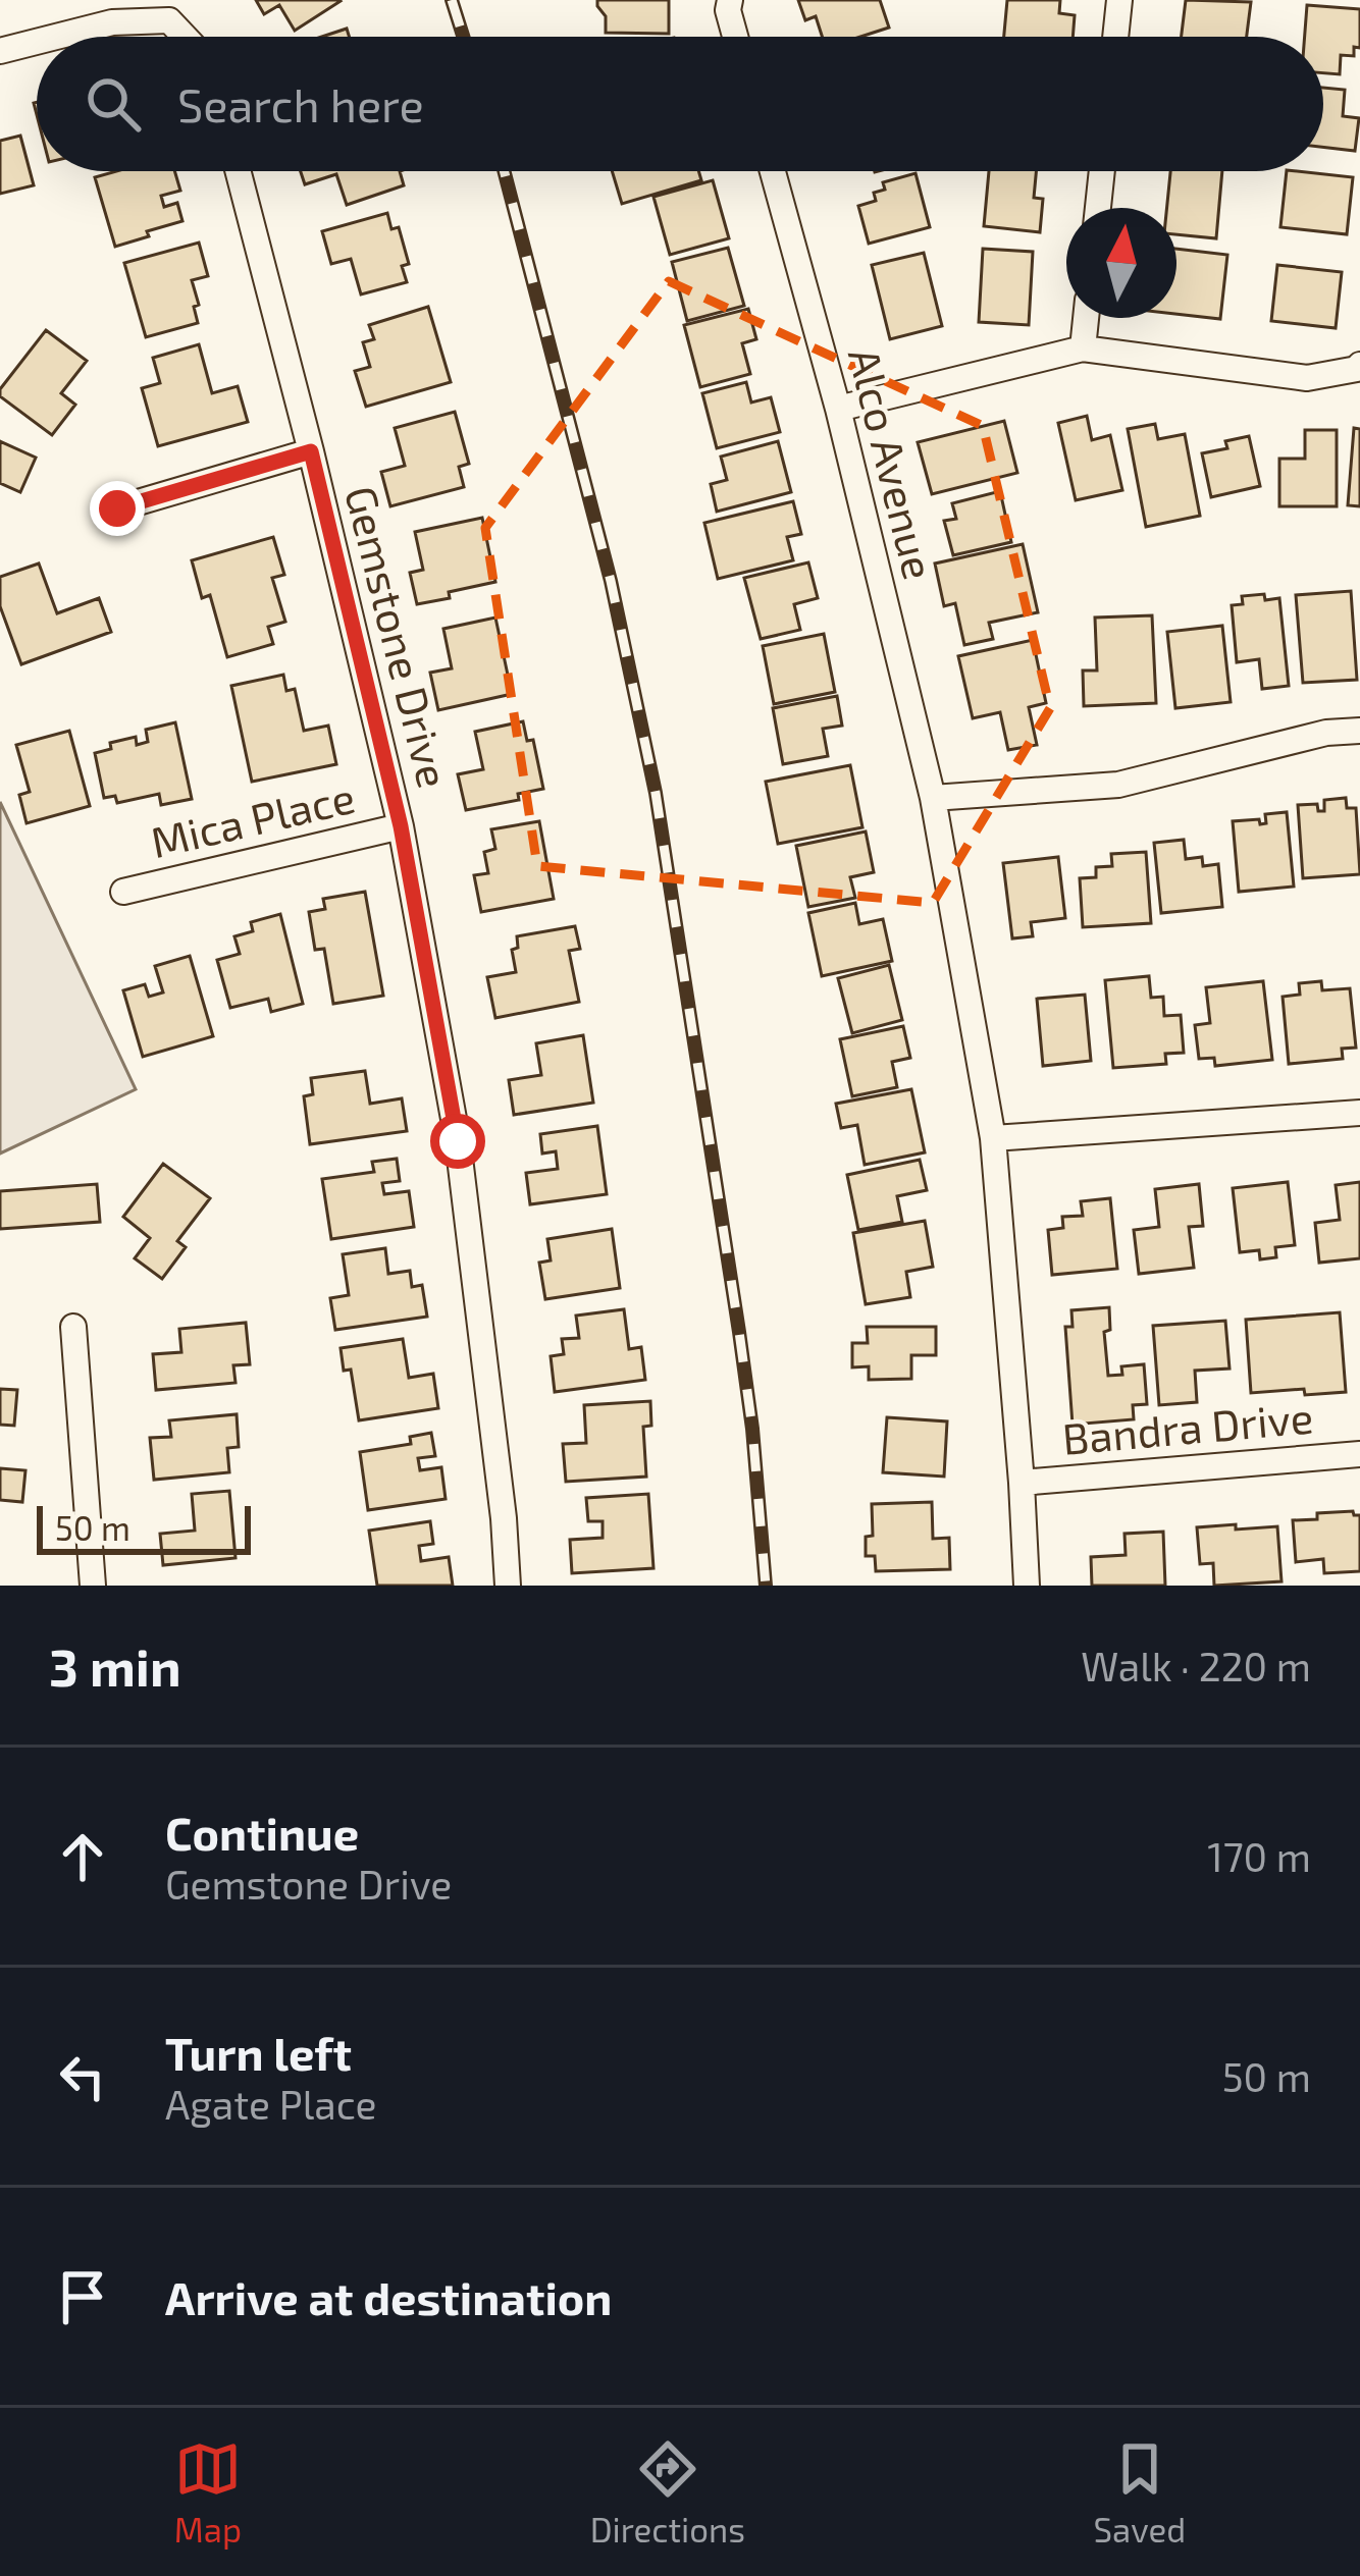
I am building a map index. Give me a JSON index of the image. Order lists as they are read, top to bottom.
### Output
{
  "streets": {
    "street": [
      "Alco Avenue",
      "Gemstone Drive",
      "Mica Place",
      "Bandra Drive"
    ]
  },
  "crossings": [
    ["Alco Avenue", "Bandra Drive"],
    ["Gemstone Drive", "Mica Place"]
  ],
  "scale_bar": "50 m",
  "north": "top",
  "page": {
    "search": "Search here",
    "scale": "50 m",
    "heading": ["3 min", "Walk · 220 m"],
    "list": [
      ["Continue", "Gemstone Drive", "170 m"],
      ["Turn left", "Agate Place", "50 m"],
      "Arrive at destination"
    ],
    "nav": ["Map", "Directions", "Saved"]
  }
}
